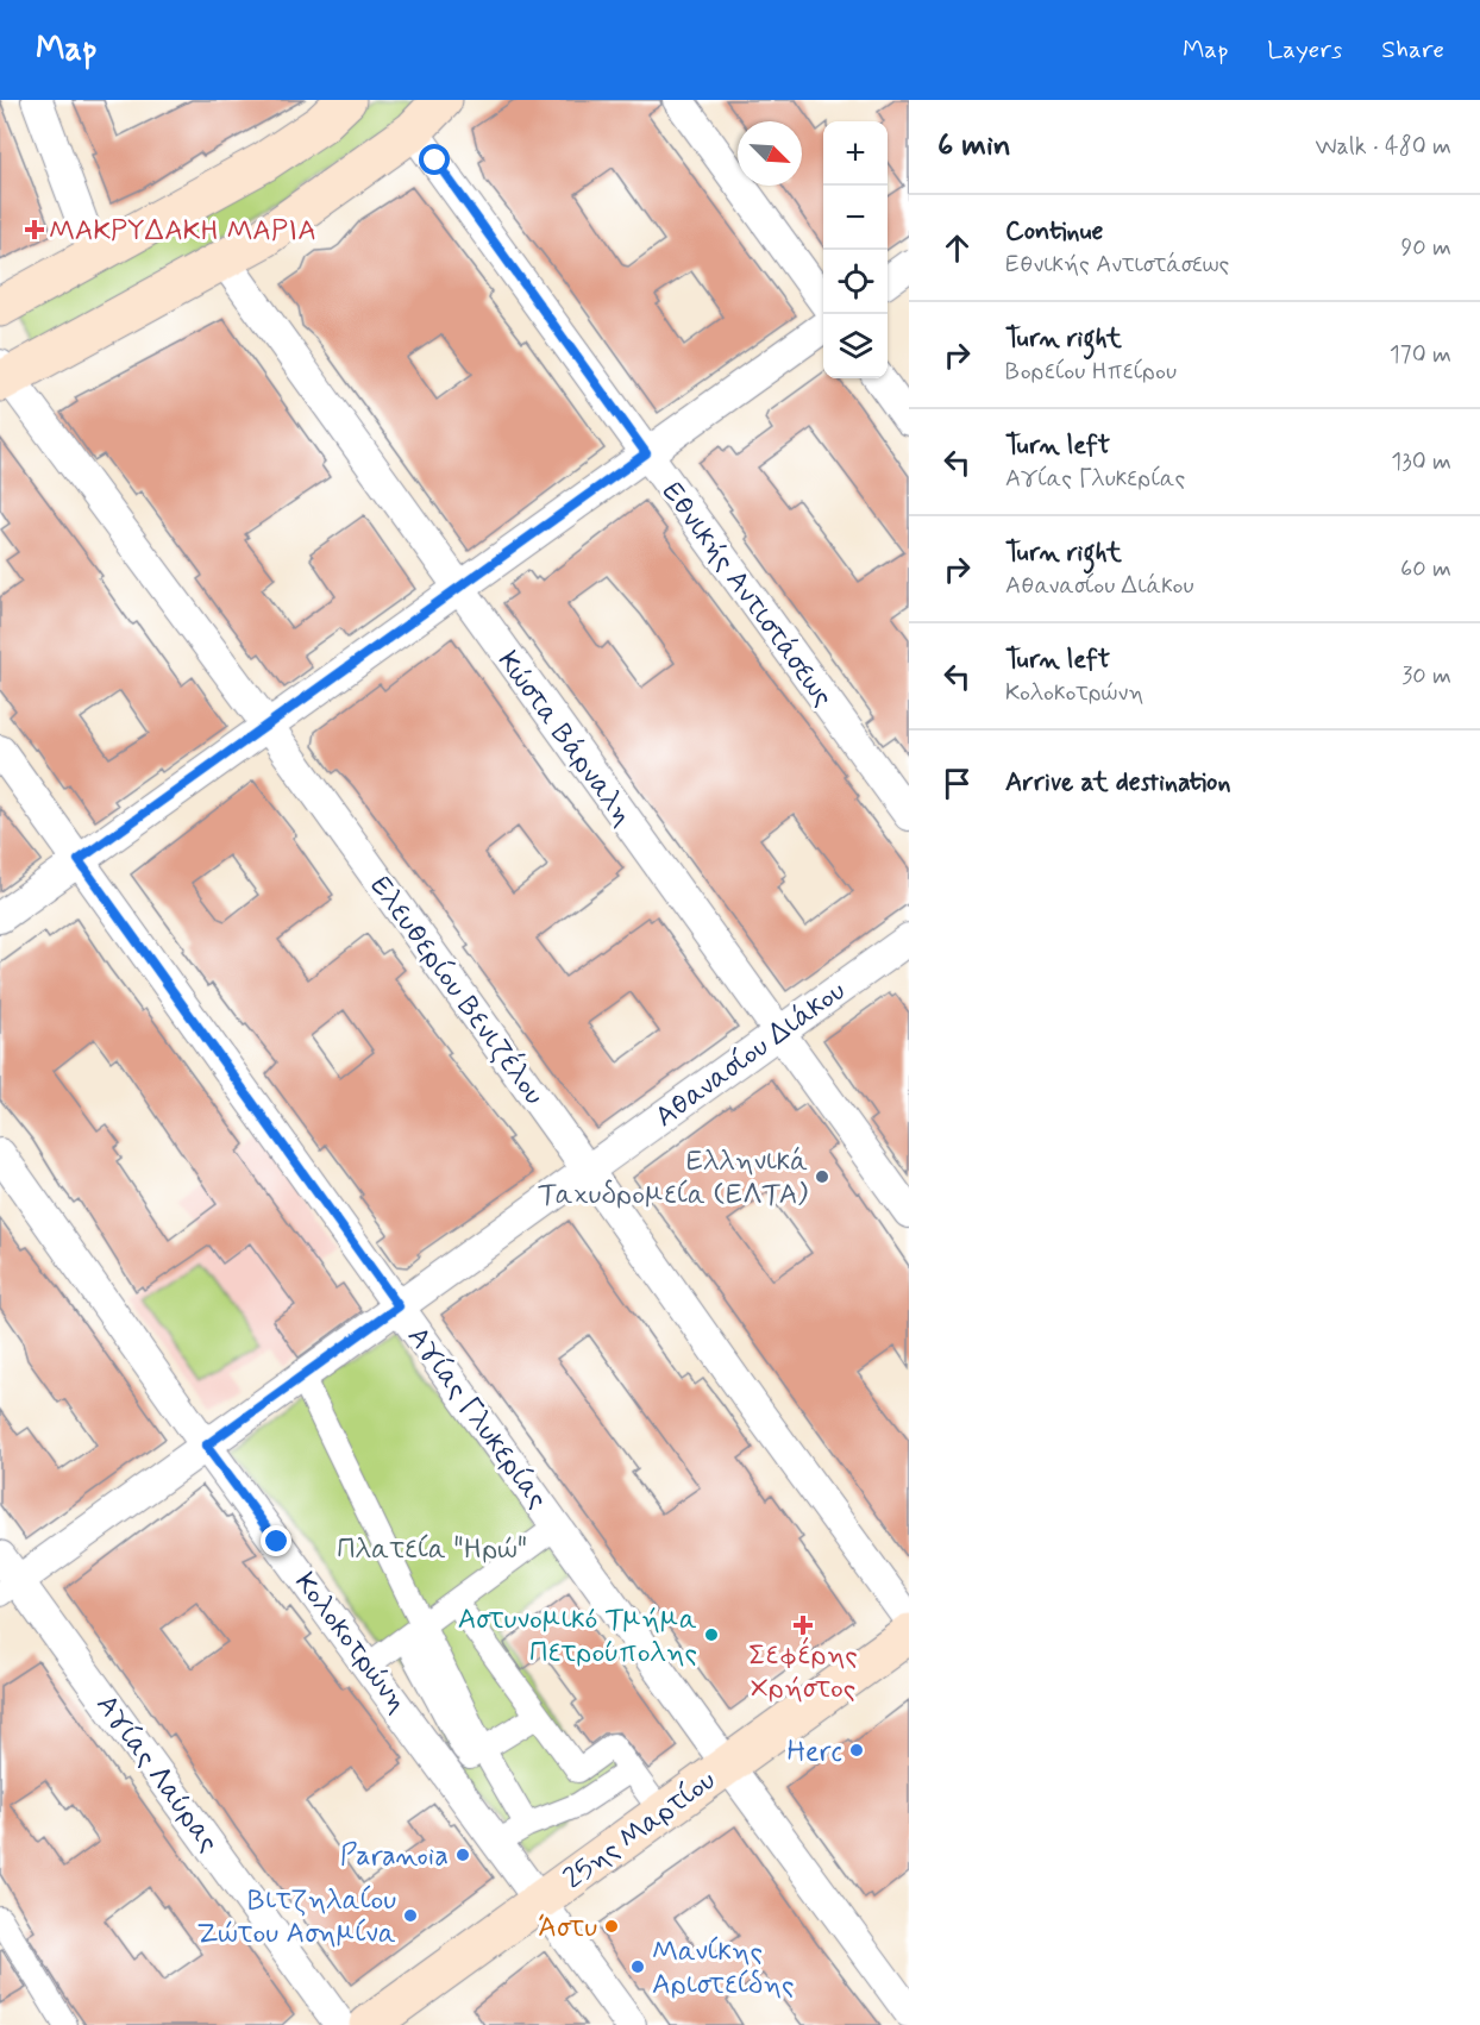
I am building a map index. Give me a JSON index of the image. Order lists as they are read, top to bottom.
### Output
{
  "streets": {
    "main road": ["25ης Μαρτίου"],
    "street": [
      "Εθνικής Αντιστάσεως",
      "Κώστα Βάρναλη",
      "Ελευθερίου Βενιζέλου",
      "Αθανασίου Διάκου",
      "Αγίας Γλυκερίας",
      "Κολοκοτρώνη",
      "Αγίας Λαύρας"
    ]
  },
  "crossings": [
    ["Κώστα Βάρναλη", "Αθανασίου Διάκου"],
    ["Ελευθερίου Βενιζέλου", "Αθανασίου Διάκου"],
    ["Αθανασίου Διάκου", "Αγίας Γλυκερίας"],
    ["Αθανασίου Διάκου", "Κολοκοτρώνη"],
    ["Αθανασίου Διάκου", "Αγίας Λαύρας"],
    ["Αγίας Γλυκερίας", "25ης Μαρτίου"],
    ["Κολοκοτρώνη", "25ης Μαρτίου"]
  ],
  "parks": ["Πλατεία \"Ηρώ\""],
  "places": {
    "health": ["ΜΑΚΡΥΔΑΚΗ ΜΑΡΙΑ", "Σεφέρης Χρήστος"],
    "other": [
      "Ελληνικά Ταχυδρομεία (ΕΛΤΑ)",
      "Αστυνομικό Τμήμα Πετρούπολης",
      "Herc",
      "Paranoia",
      "Βιτζηλαίου Ζώτου Ασημίνα",
      "Άστυ",
      "Μανίκης Αριστείδης"
    ]
  },
  "north": "bottom right",
  "page": {
    "header": "Map",
    "nav": ["Map", "Layers", "Share"],
    "heading": ["6 min", "Walk · 480 m"],
    "map_buttons": ["+", "−"],
    "list": [
      ["Continue", "Εθνικής Αντιστάσεως", "90 m"],
      ["Turn right", "Βορείου Ηπείρου", "170 m"],
      ["Turn left", "Αγίας Γλυκερίας", "130 m"],
      ["Turn right", "Αθανασίου Διάκου", "60 m"],
      ["Turn left", "Κολοκοτρώνη", "30 m"],
      "Arrive at destination"
    ]
  }
}
